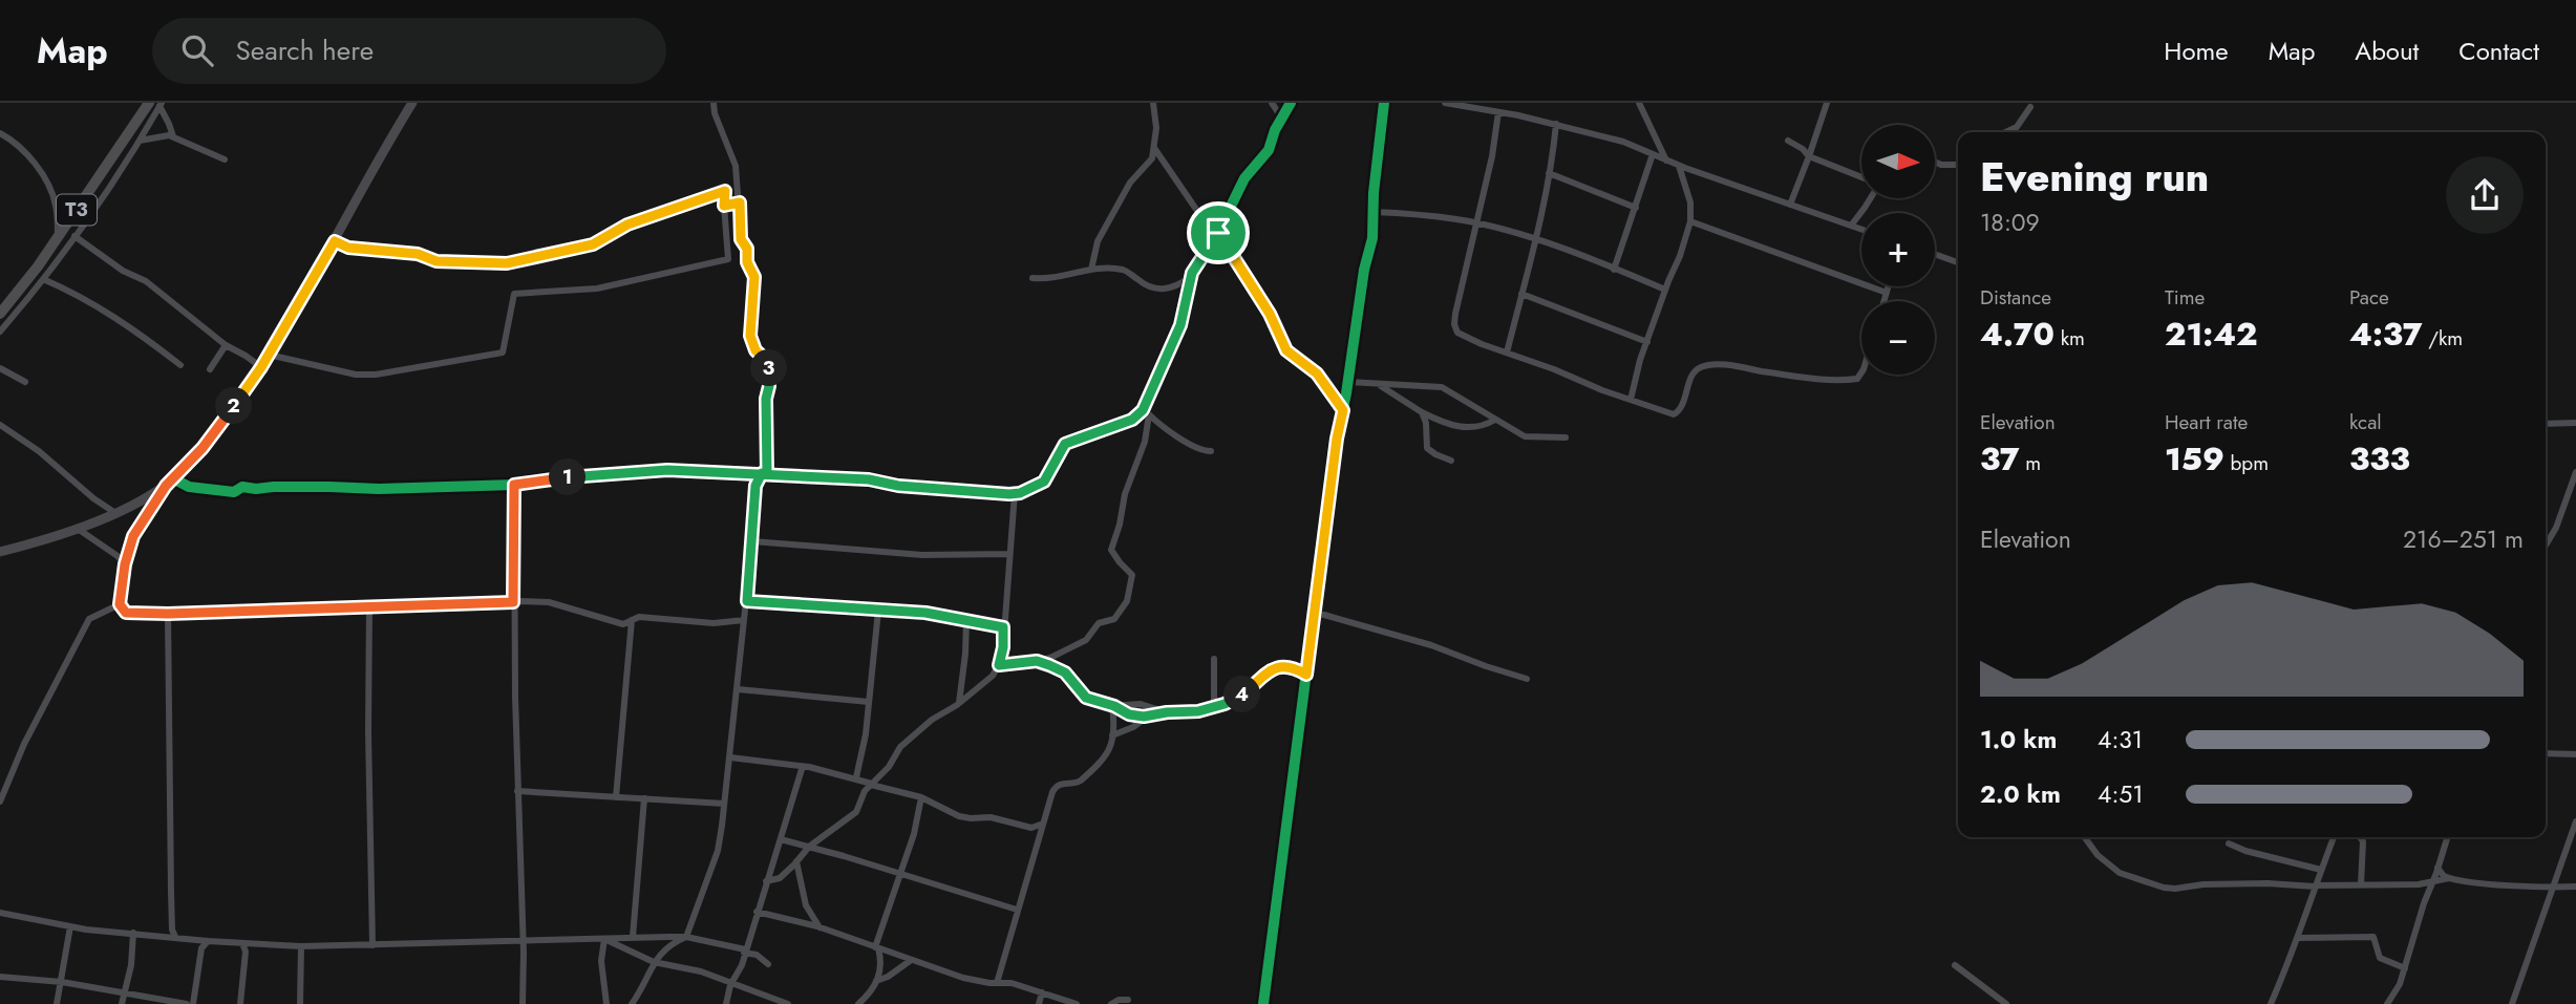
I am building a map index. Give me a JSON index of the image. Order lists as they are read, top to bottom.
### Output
{
  "streets": {
    "highway": ["T3"]
  },
  "north": "right",
  "page": {
    "header": "Map",
    "search": "Search here",
    "nav": [
      "Home",
      "Map",
      "About",
      "Contact"
    ],
    "map_buttons": ["+", "−"],
    "heading": ["Evening run", "18:09"],
    "stats": [
      ["Distance", "4.70 km"],
      ["Time", "21:42"],
      ["Pace", "4:37 /km"],
      ["Elevation", "37 m"],
      ["Heart rate", "159 bpm"],
      ["kcal", "333"]
    ],
    "pins": [
      "3",
      "2",
      "1",
      "4"
    ],
    "chart": ["Elevation", "216–251 m"],
    "list": [
      {
        "name": "1.0 km",
        "note": "4:31"
      },
      {
        "name": "2.0 km",
        "note": "4:51"
      }
    ]
  }
}
